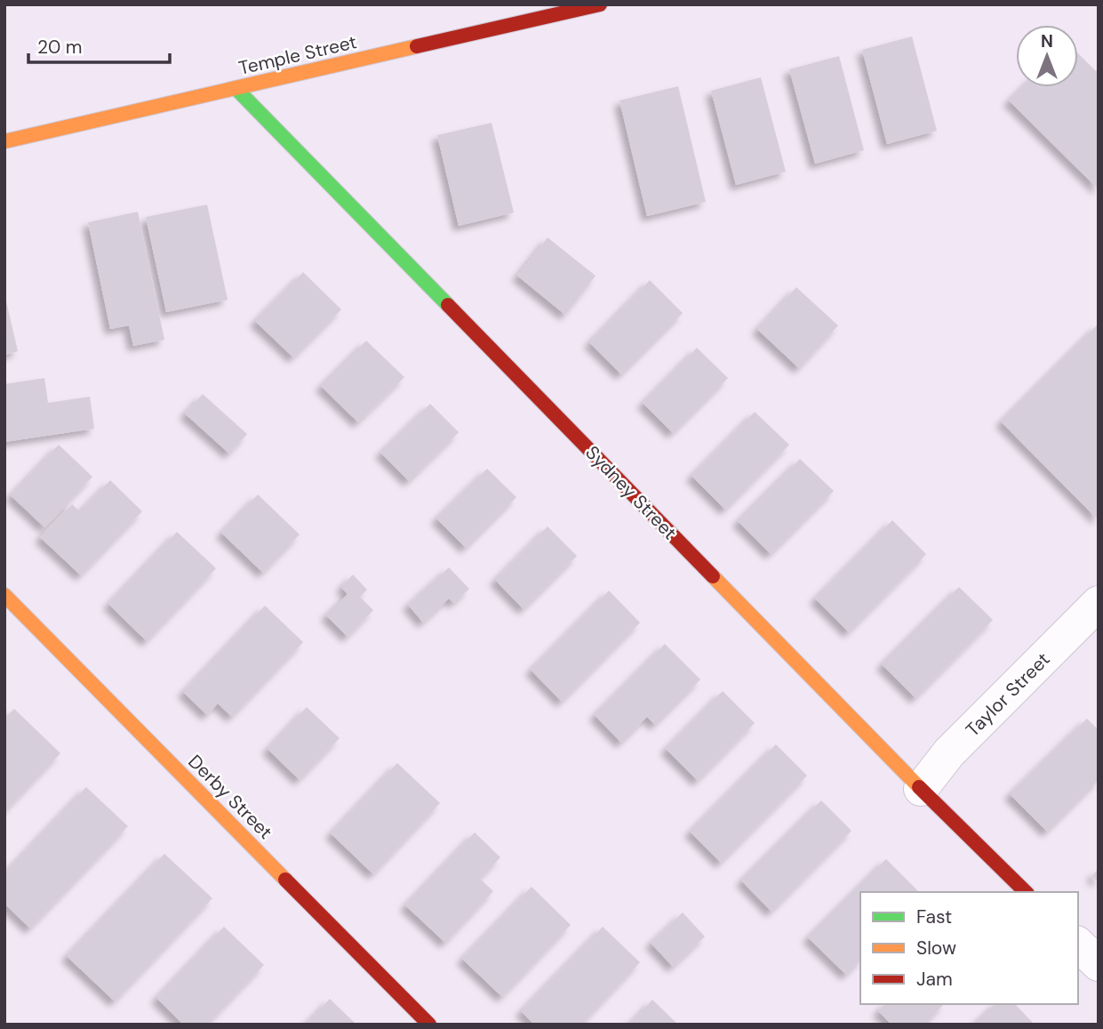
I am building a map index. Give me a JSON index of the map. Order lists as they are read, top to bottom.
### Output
{
  "streets": {
    "street": [
      "Temple Street",
      "Sydney Street",
      "Taylor Street",
      "Derby Street"
    ]
  },
  "crossings": [
    ["Temple Street", "Sydney Street"],
    ["Sydney Street", "Taylor Street"]
  ],
  "legend": ["Fast", "Slow", "Jam"],
  "scale_bar": "20 m",
  "north": "top"
}
